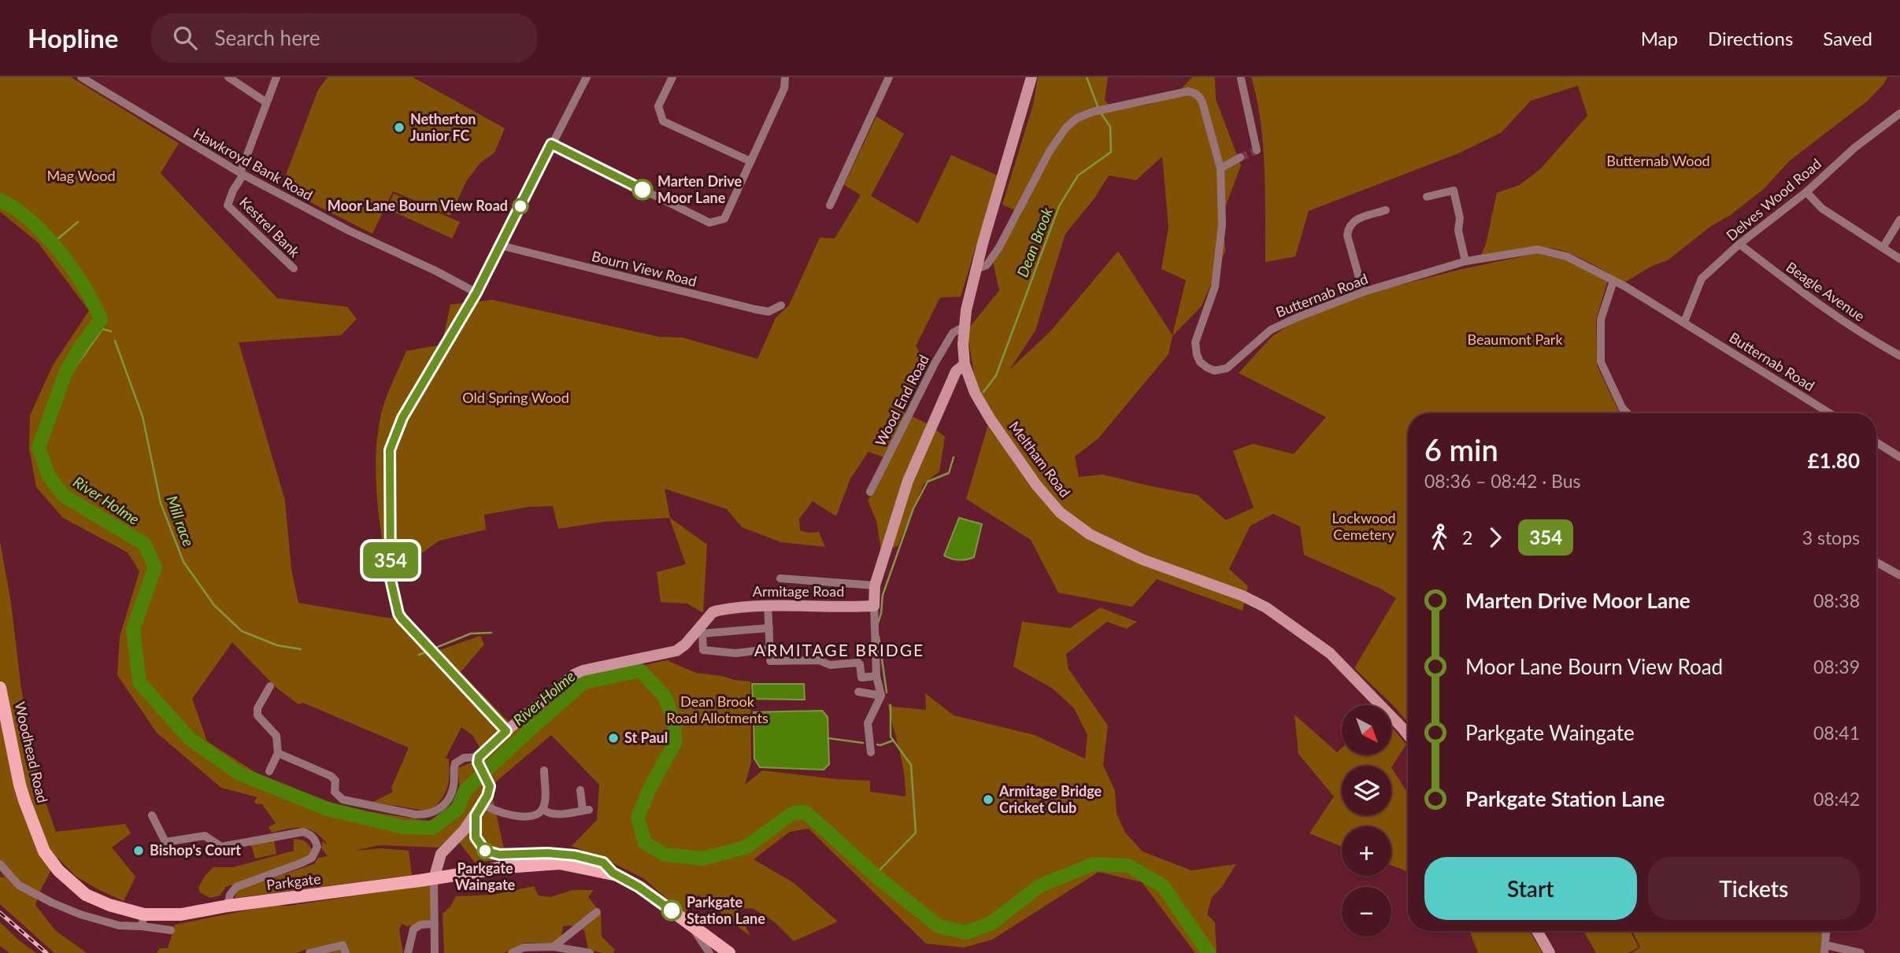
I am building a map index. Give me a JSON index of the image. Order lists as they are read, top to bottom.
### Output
{
  "streets": {
    "main road": [
      "Meltham Road",
      "Armitage Road",
      "Woodhead Road",
      "Parkgate"
    ],
    "street": [
      "Hawkroyd Bank Road",
      "Delves Wood Road",
      "Kestrel Bank",
      "Bourn View Road",
      "Beagle Avenue",
      "Butternab Road",
      "Wood End Road"
    ]
  },
  "crossings": [
    ["Hawkroyd Bank Road", "Kestrel Bank"],
    ["Delves Wood Road", "Beagle Avenue"],
    ["Delves Wood Road", "Butternab Road"],
    ["Butternab Road", "Meltham Road"],
    ["Wood End Road", "Meltham Road"],
    ["Woodhead Road", "Parkgate"]
  ],
  "districts": ["ARMITAGE BRIDGE"],
  "water": ["Dean Brook", "River Holme", "Mill race"],
  "parks": [
    "Butternab Wood",
    "Mag Wood",
    "Beaumont Park",
    "Old Spring Wood",
    "Lockwood Cemetery",
    "Dean Brook Road Allotments"
  ],
  "places": [
    "Netherton Junior FC",
    "Marten Drive Moor Lane",
    "Moor Lane Bourn View Road",
    "St Paul",
    "Armitage Bridge Cricket Club",
    "Bishop's Court",
    "Parkgate Waingate",
    "Parkgate Station Lane"
  ],
  "lines": ["bus line 354"],
  "north": "bottom right",
  "page": {
    "header": "Hopline",
    "search": "Search here",
    "nav": ["Map", "Directions", "Saved"],
    "on_map": "354",
    "heading": ["6 min", "08:36 – 08:42 · Bus", "£1.80"],
    "legs": ["2", "354", "3 stops"],
    "list": [
      {
        "name": "Marten Drive Moor Lane",
        "value": "08:38"
      },
      {
        "name": "Moor Lane Bourn View Road",
        "value": "08:39"
      },
      {
        "name": "Parkgate Waingate",
        "value": "08:41"
      },
      {
        "name": "Parkgate Station Lane",
        "value": "08:42"
      }
    ],
    "map_buttons": ["+", "−"],
    "buttons": ["Start", "Tickets"]
  }
}
